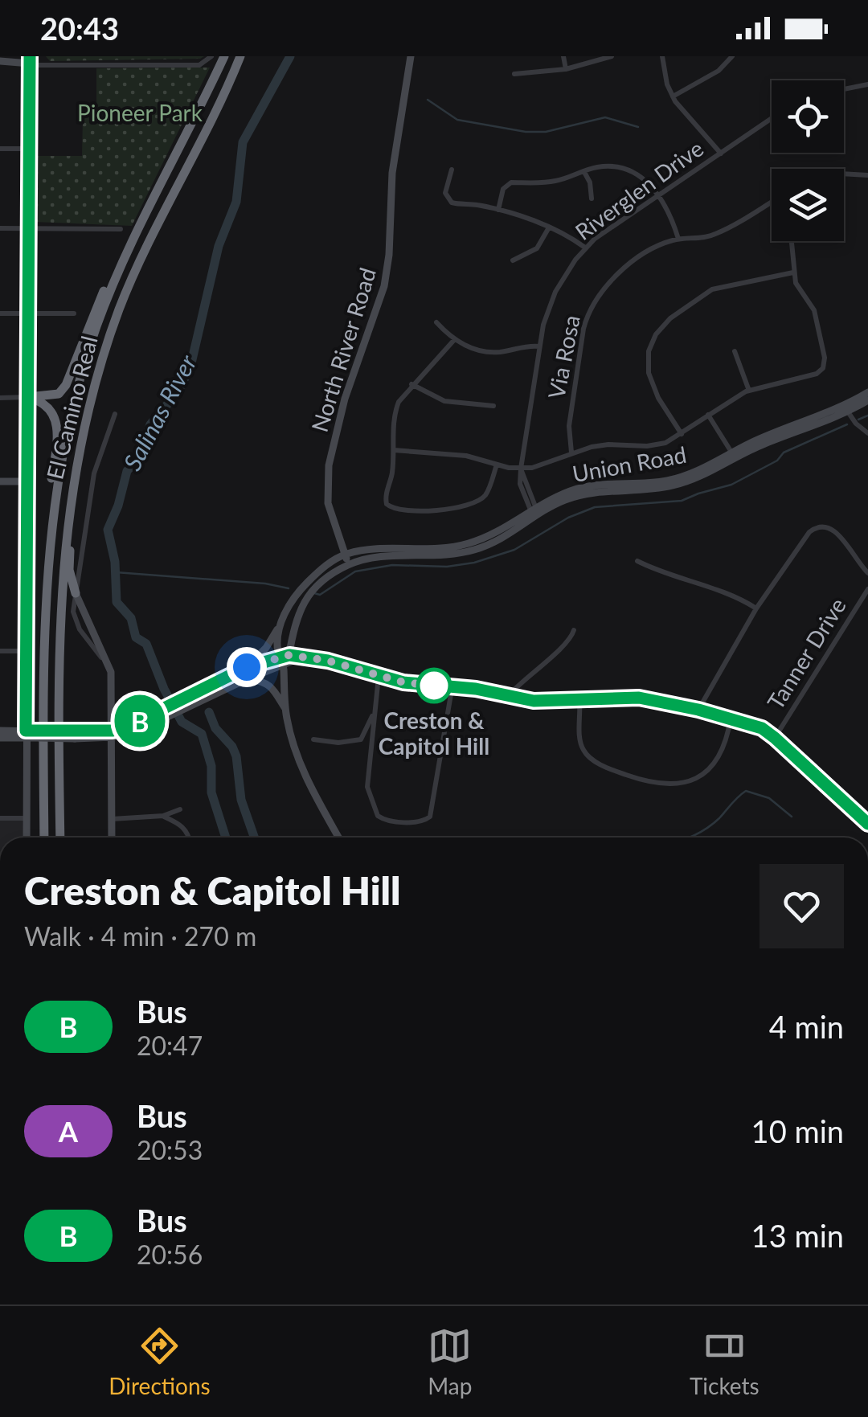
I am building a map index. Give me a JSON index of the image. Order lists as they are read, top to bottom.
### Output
{
  "streets": {
    "highway": ["El Camino Real"],
    "main road": ["North River Road", "Union Road"],
    "street": ["Riverglen Drive", "Via Rosa", "Tanner Drive"]
  },
  "crossings": [
    ["Riverglen Drive", "Union Road"],
    ["North River Road", "Union Road"]
  ],
  "water": ["Salinas River"],
  "parks": ["Pioneer Park"],
  "places": ["Creston & Capitol Hill"],
  "lines": ["bus line B"],
  "page": {
    "status": "20:43",
    "on_map": "B",
    "heading": ["Creston & Capitol Hill", "Walk · 4 min · 270 m"],
    "list": [
      {
        "mark": "B",
        "name": "Bus",
        "note": "20:47",
        "value": "4 min"
      },
      {
        "mark": "A",
        "name": "Bus",
        "note": "20:53",
        "value": "10 min"
      },
      {
        "mark": "B",
        "name": "Bus",
        "note": "20:56",
        "value": "13 min"
      }
    ],
    "tabs": ["Directions", "Map", "Tickets"]
  }
}
